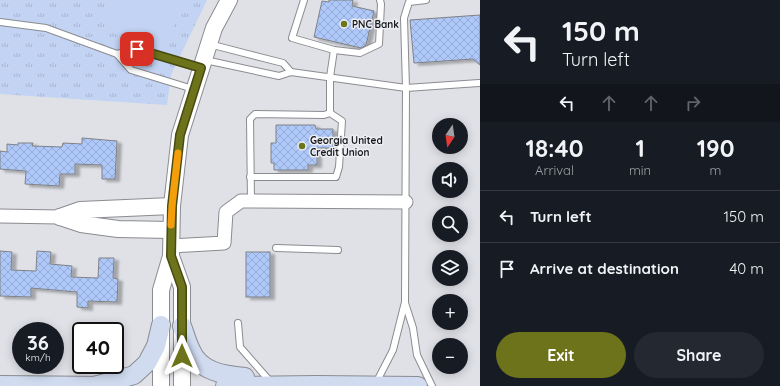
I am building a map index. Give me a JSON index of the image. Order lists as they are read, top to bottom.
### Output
{
  "places": ["PNC Bank", "Georgia United Credit Union"],
  "north": "bottom",
  "page": {
    "turn": ["150 m", "Turn left"],
    "map_buttons": ["+", "−"],
    "eta": [
      "18:40",
      "Arrival",
      "1",
      "min",
      "190",
      "m"
    ],
    "list": [
      {
        "name": "Turn left",
        "value": "150 m"
      },
      {
        "name": "Arrive at destination",
        "value": "40 m"
      }
    ],
    "speed": "36 km/h",
    "limit": "40",
    "buttons": ["Exit", "Share"]
  }
}
